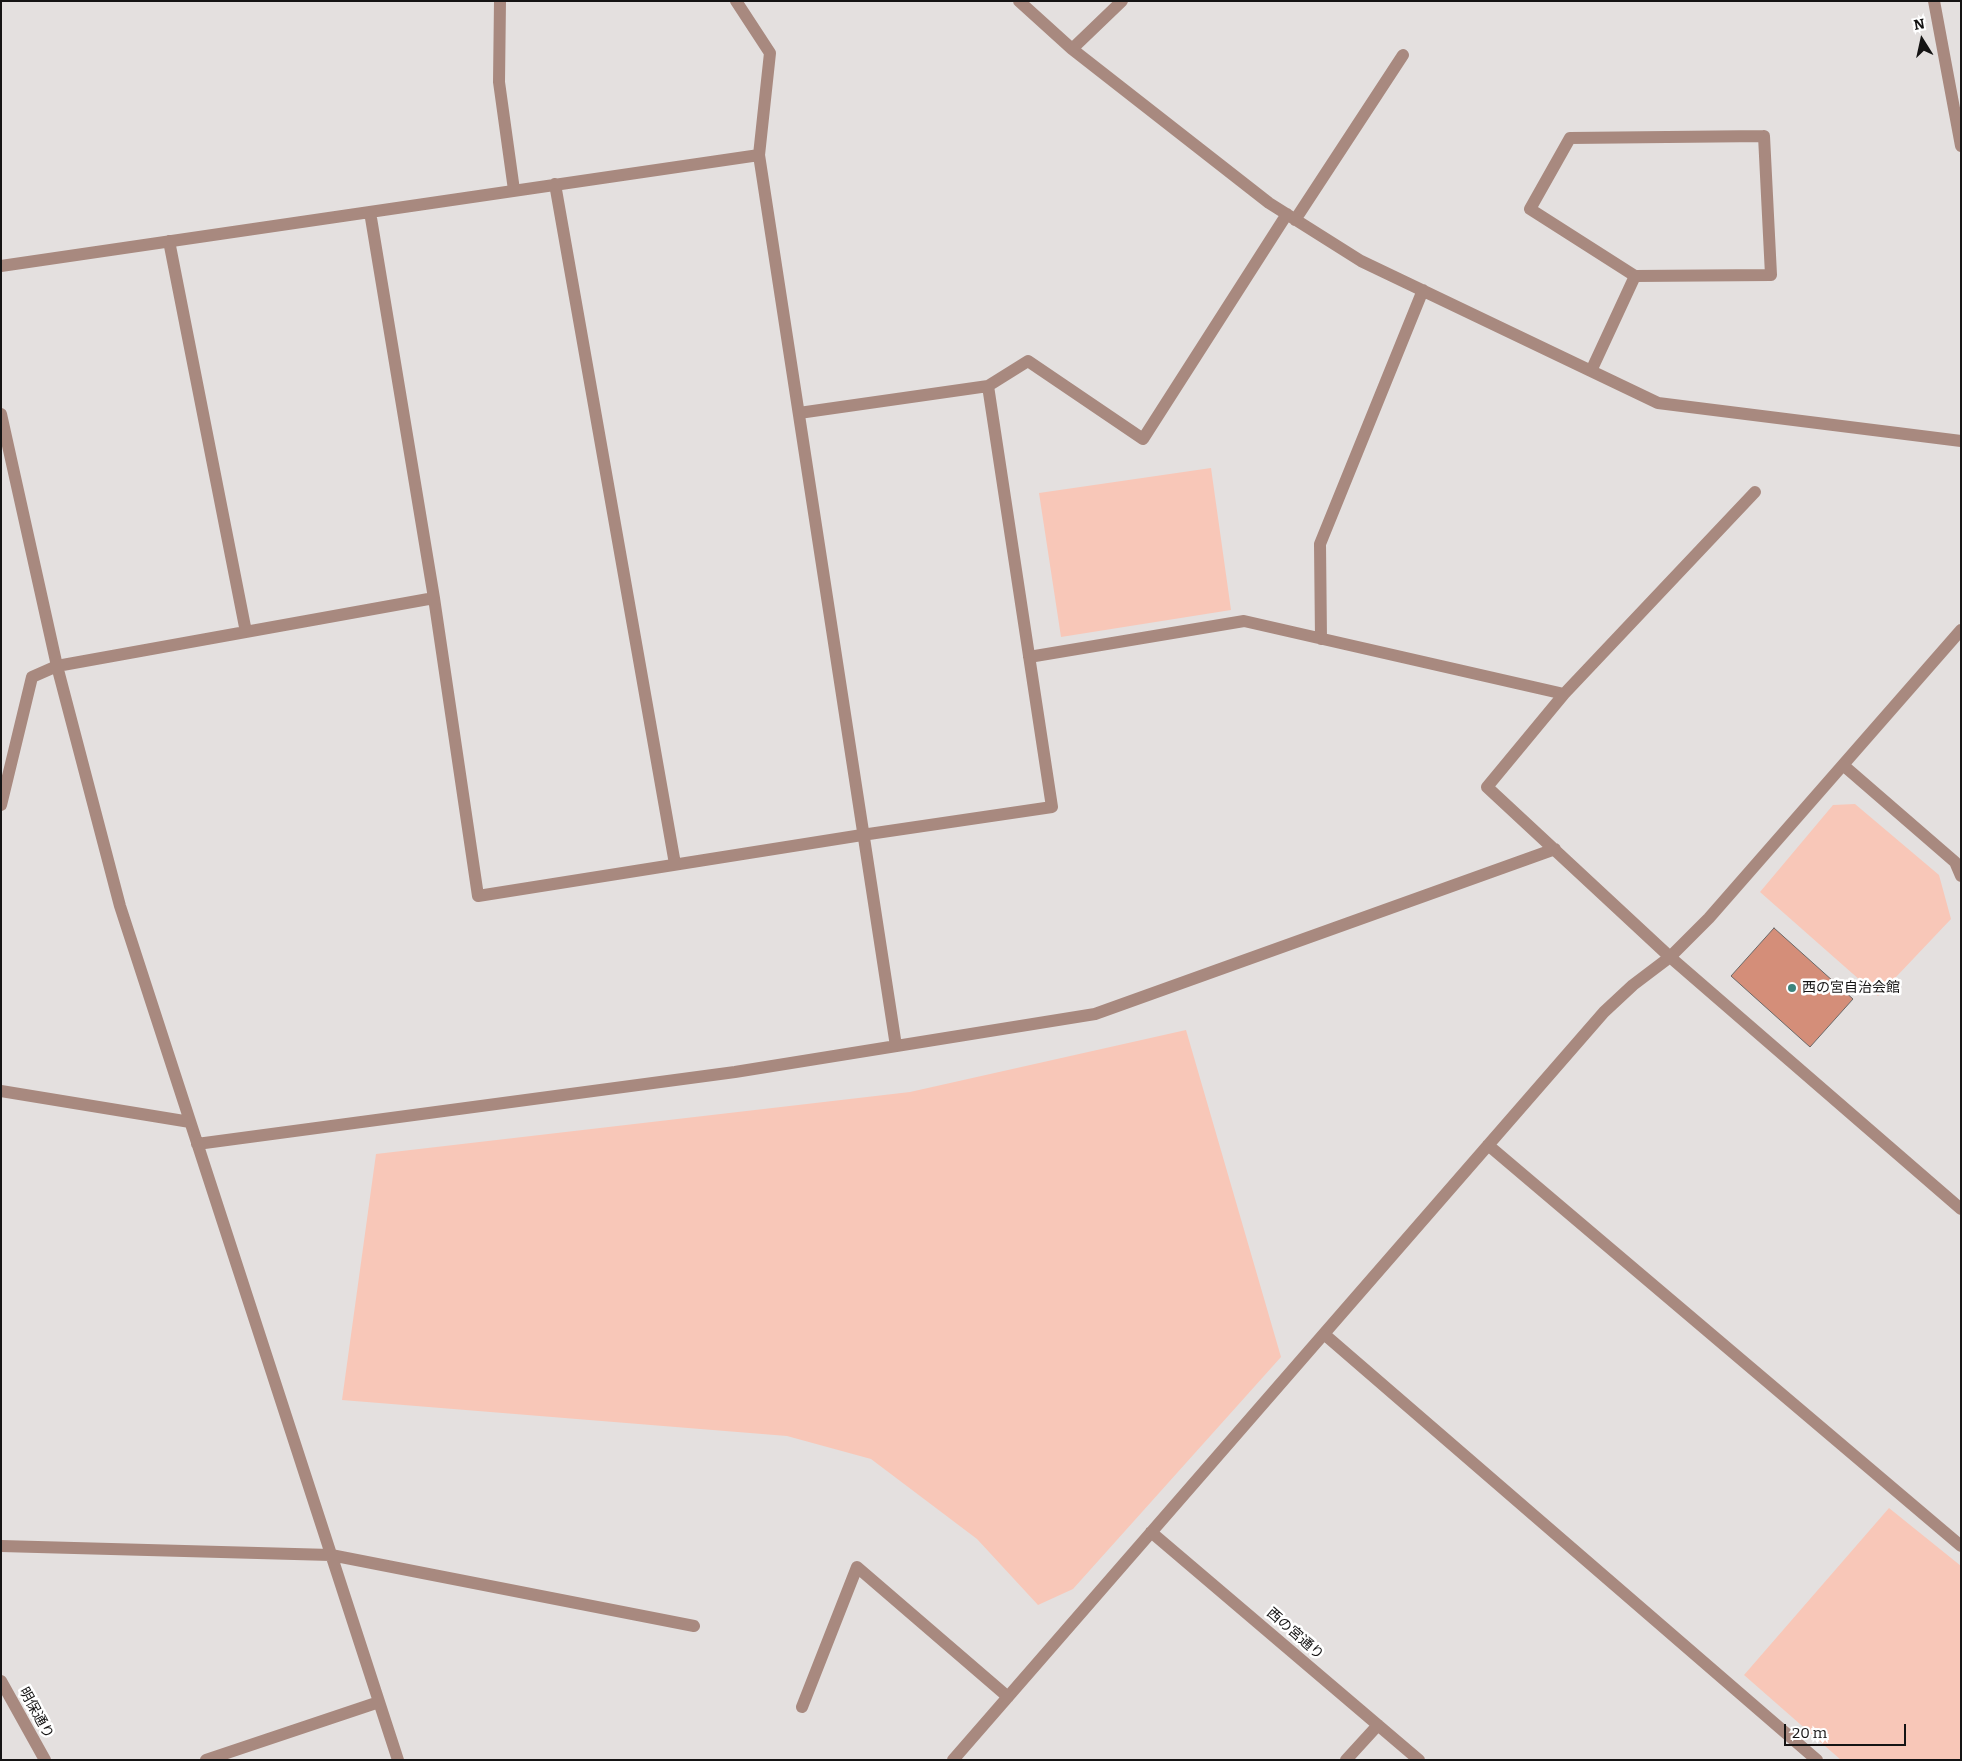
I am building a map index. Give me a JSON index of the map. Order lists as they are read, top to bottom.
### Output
{
  "streets": {
    "street": ["西の宮通り", "明保通り"]
  },
  "places": ["西の宮自治会館"],
  "scale_bar": "20 m",
  "north": "top"
}
